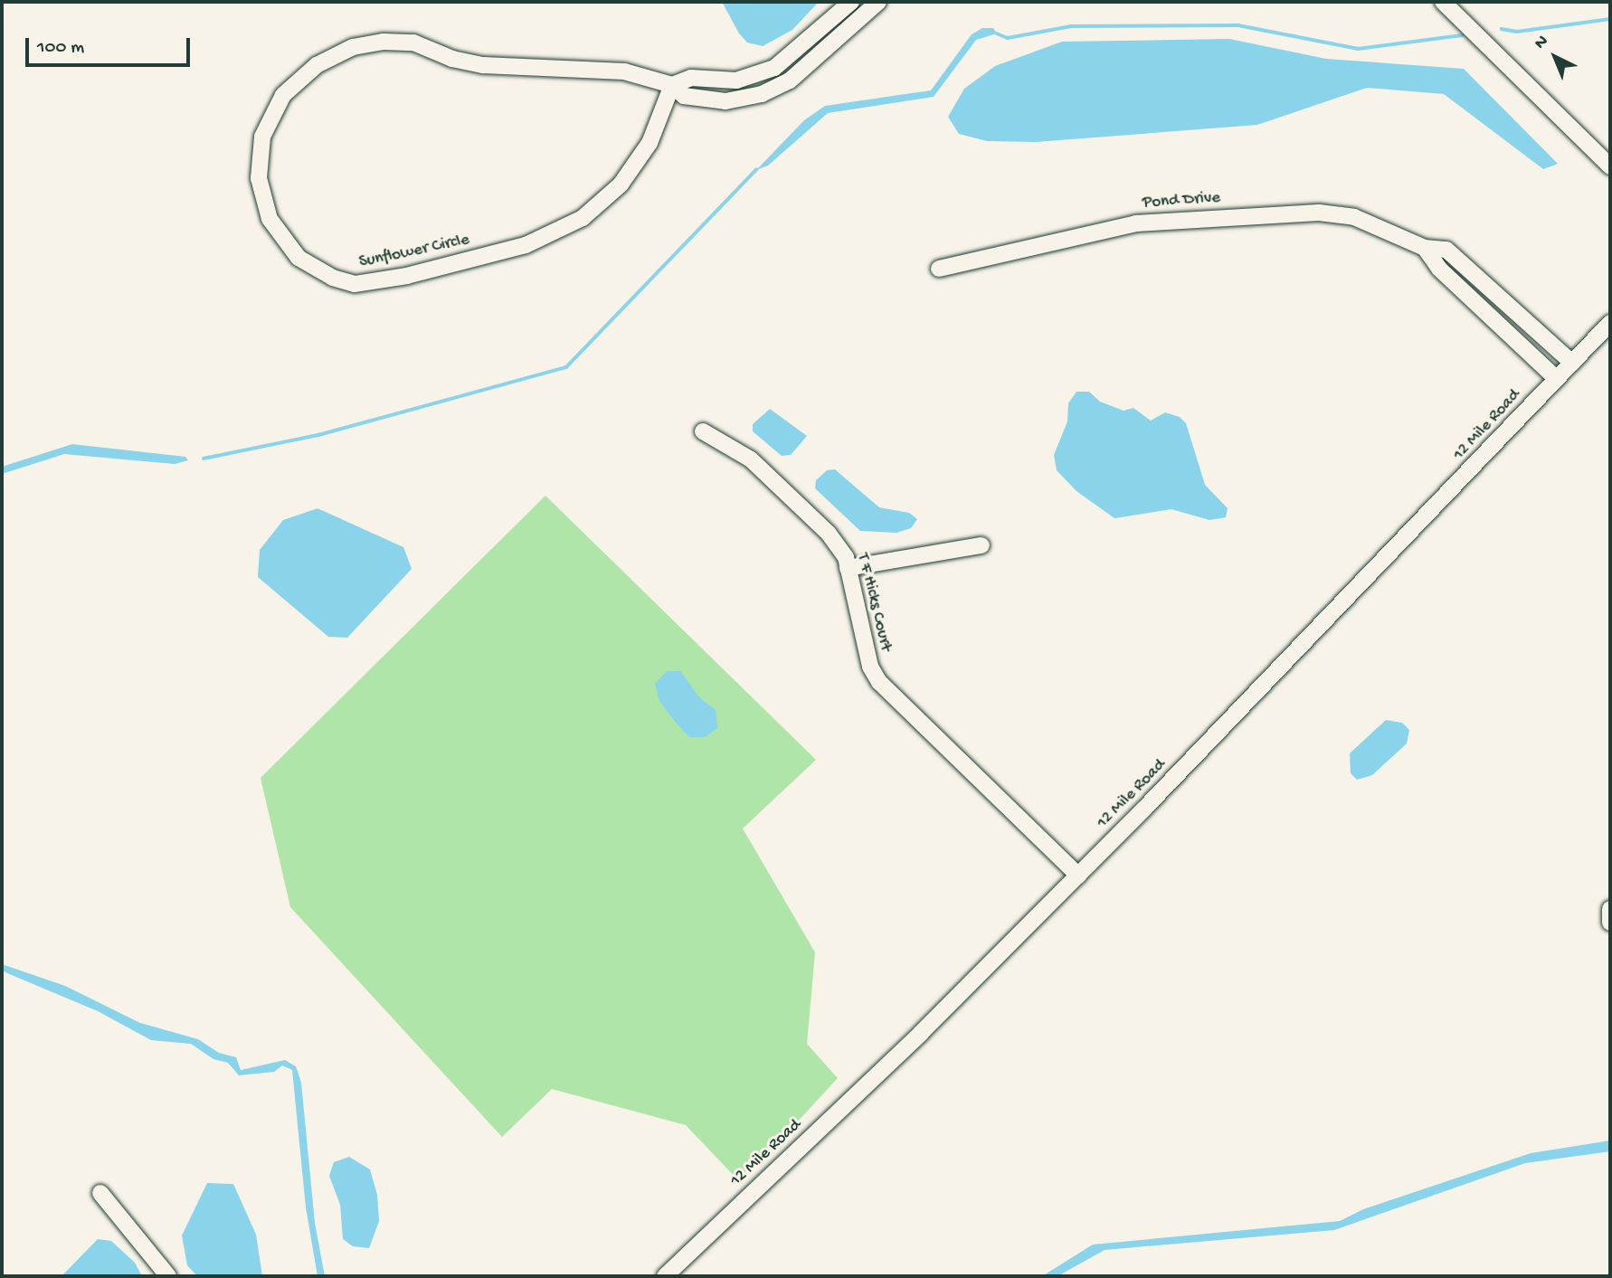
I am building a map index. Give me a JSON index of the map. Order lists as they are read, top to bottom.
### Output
{
  "streets": {
    "street": [
      "Pond Drive",
      "Sunflower Circle",
      "12 Mile Road",
      "T F Hicks Court"
    ]
  },
  "crossings": [
    ["Pond Drive", "12 Mile Road"],
    ["12 Mile Road", "T F Hicks Court"]
  ],
  "scale_bar": "100 m",
  "north": "top left"
}
